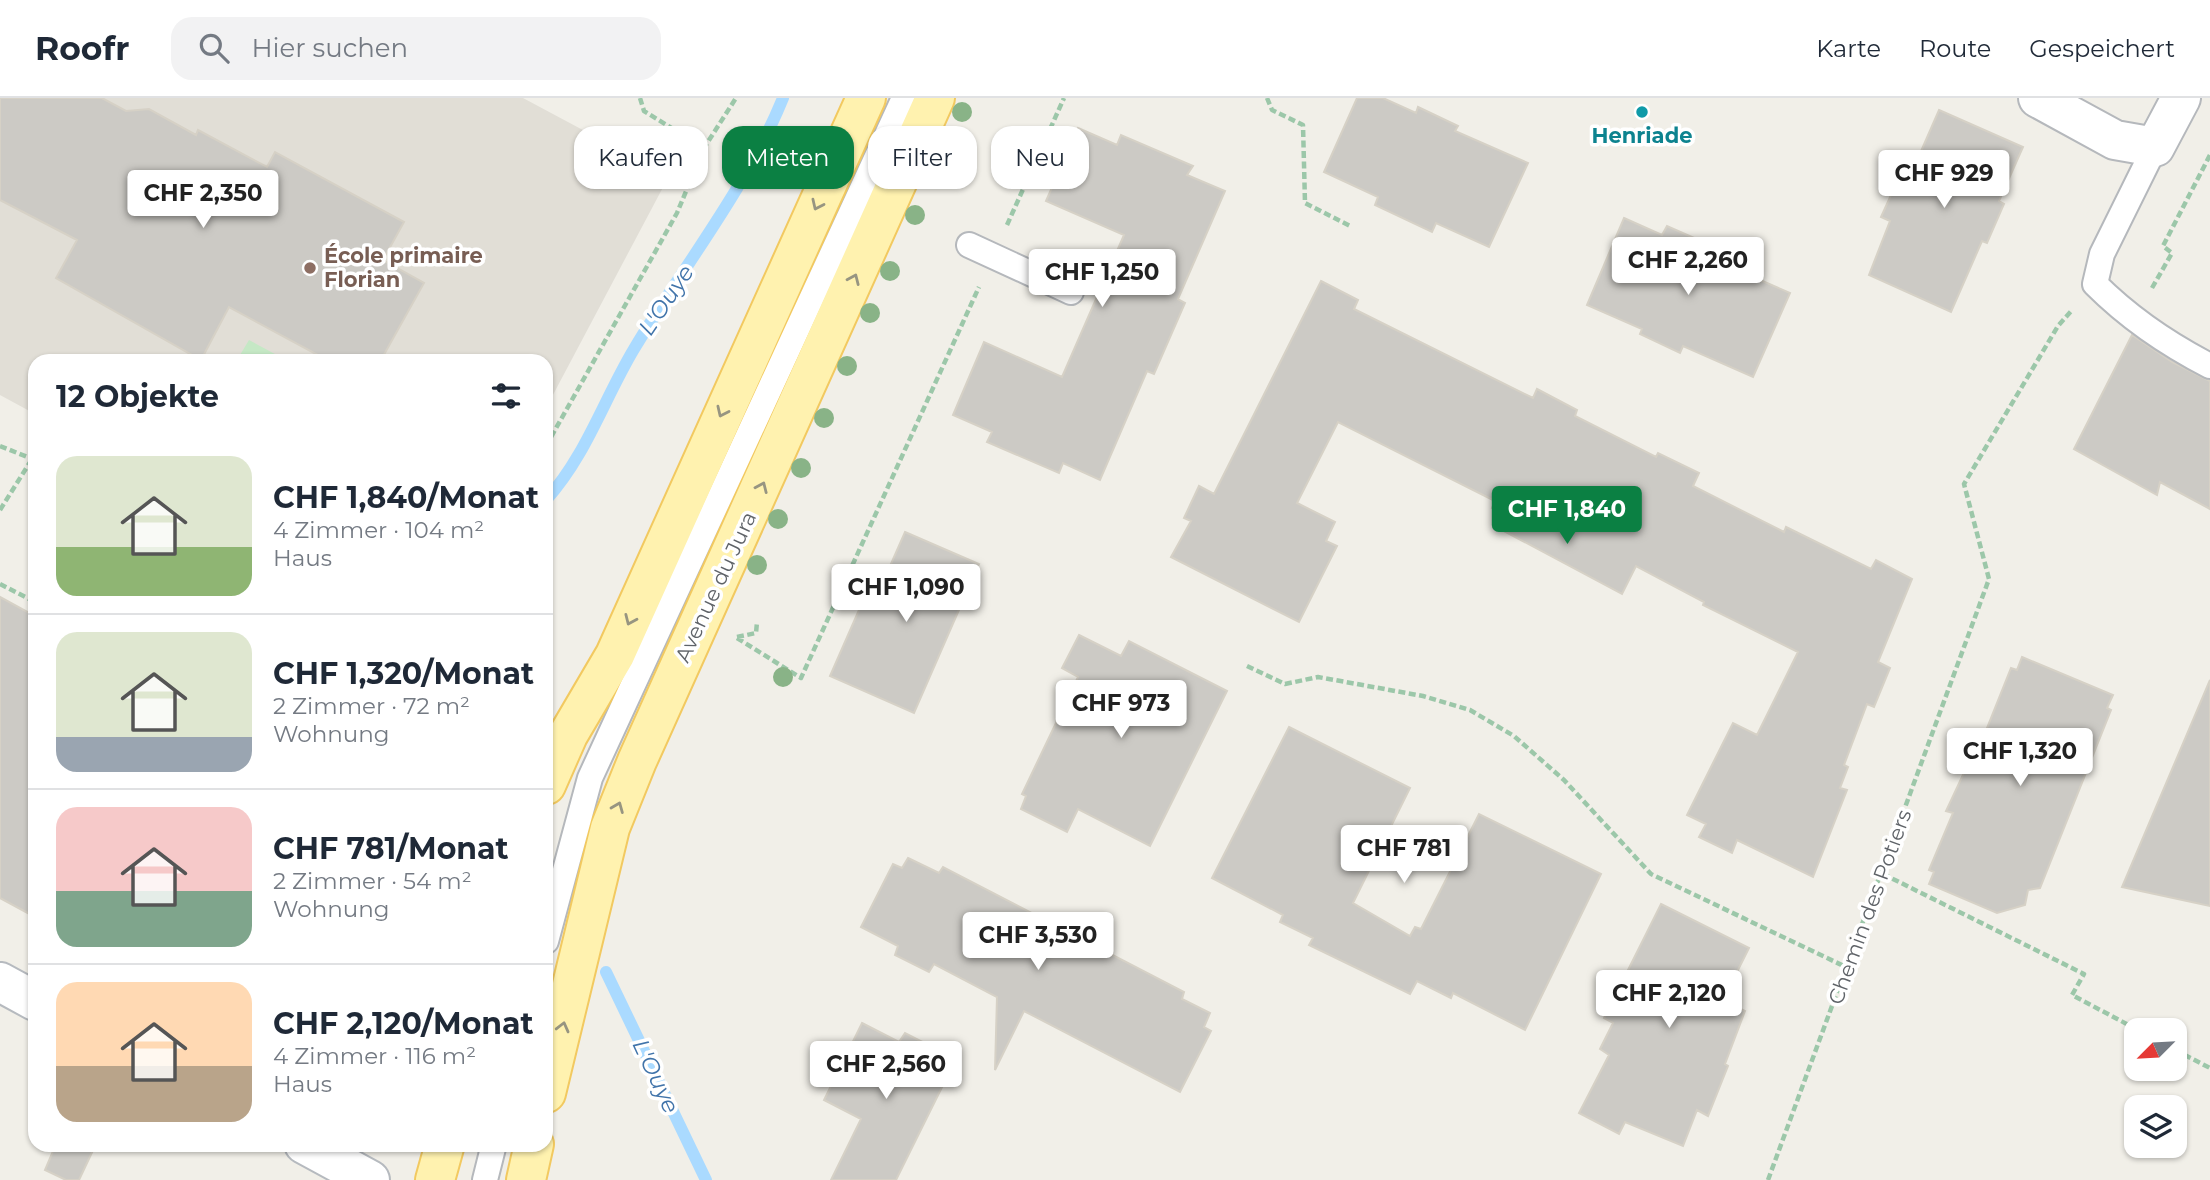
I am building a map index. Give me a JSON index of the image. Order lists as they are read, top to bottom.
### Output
{
  "streets": {
    "main road": ["Avenue du Jura"],
    "path": ["Chemin des Potiers"]
  },
  "water": ["L'Ouye"],
  "places": ["Henriade", "École primaire Florian"],
  "north": "bottom left",
  "page": {
    "header": "Roofr",
    "search": "Hier suchen",
    "nav": ["Karte", "Route", "Gespeichert"],
    "chip": [
      "Kaufen",
      "Mieten",
      "Filter",
      "Neu"
    ],
    "price": [
      "CHF 929",
      "CHF 2,350",
      "CHF 2,260",
      "CHF 1,250",
      "CHF 1,840",
      "CHF 1,090",
      "CHF 973",
      "CHF 1,320",
      "CHF 781",
      "CHF 3,530",
      "CHF 2,120",
      "CHF 2,560"
    ],
    "heading": "12 Objekte",
    "list": [
      {
        "name": "CHF 1,840/Monat",
        "note": "4 Zimmer · 104 m² · Haus"
      },
      {
        "name": "CHF 1,320/Monat",
        "note": "2 Zimmer · 72 m² · Wohnung"
      },
      {
        "name": "CHF 781/Monat",
        "note": "2 Zimmer · 54 m² · Wohnung"
      },
      {
        "name": "CHF 2,120/Monat",
        "note": "4 Zimmer · 116 m² · Haus"
      }
    ]
  }
}
